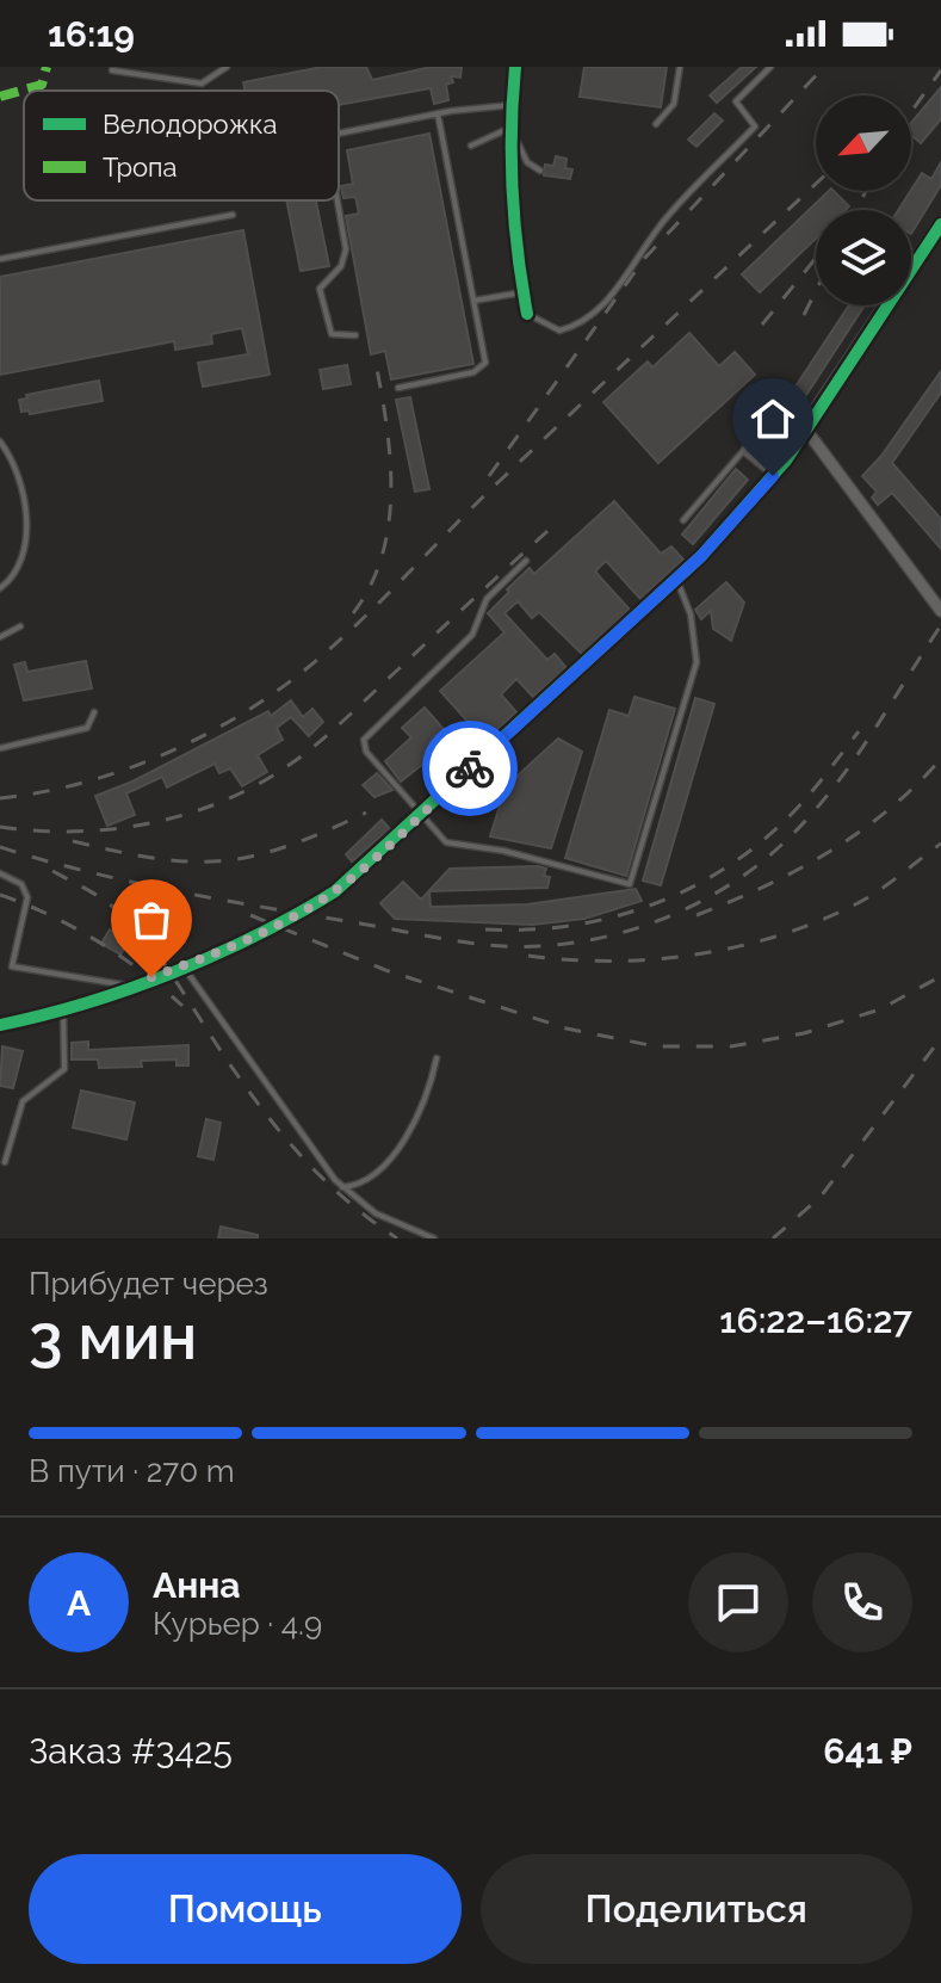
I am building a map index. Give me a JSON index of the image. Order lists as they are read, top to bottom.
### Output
{
  "legend": ["Велодорожка", "Тропа"],
  "north": "bottom left",
  "page": {
    "status": "16:19",
    "heading": ["3 мин", "Прибудет через", "16:22–16:27"],
    "panel": [
      "Анна",
      "Курьер · 4.9",
      "Заказ #3425",
      "641 ₽"
    ],
    "bar": "В пути · 270 m",
    "round": "А",
    "buttons": ["Помощь", "Поделиться"]
  }
}
